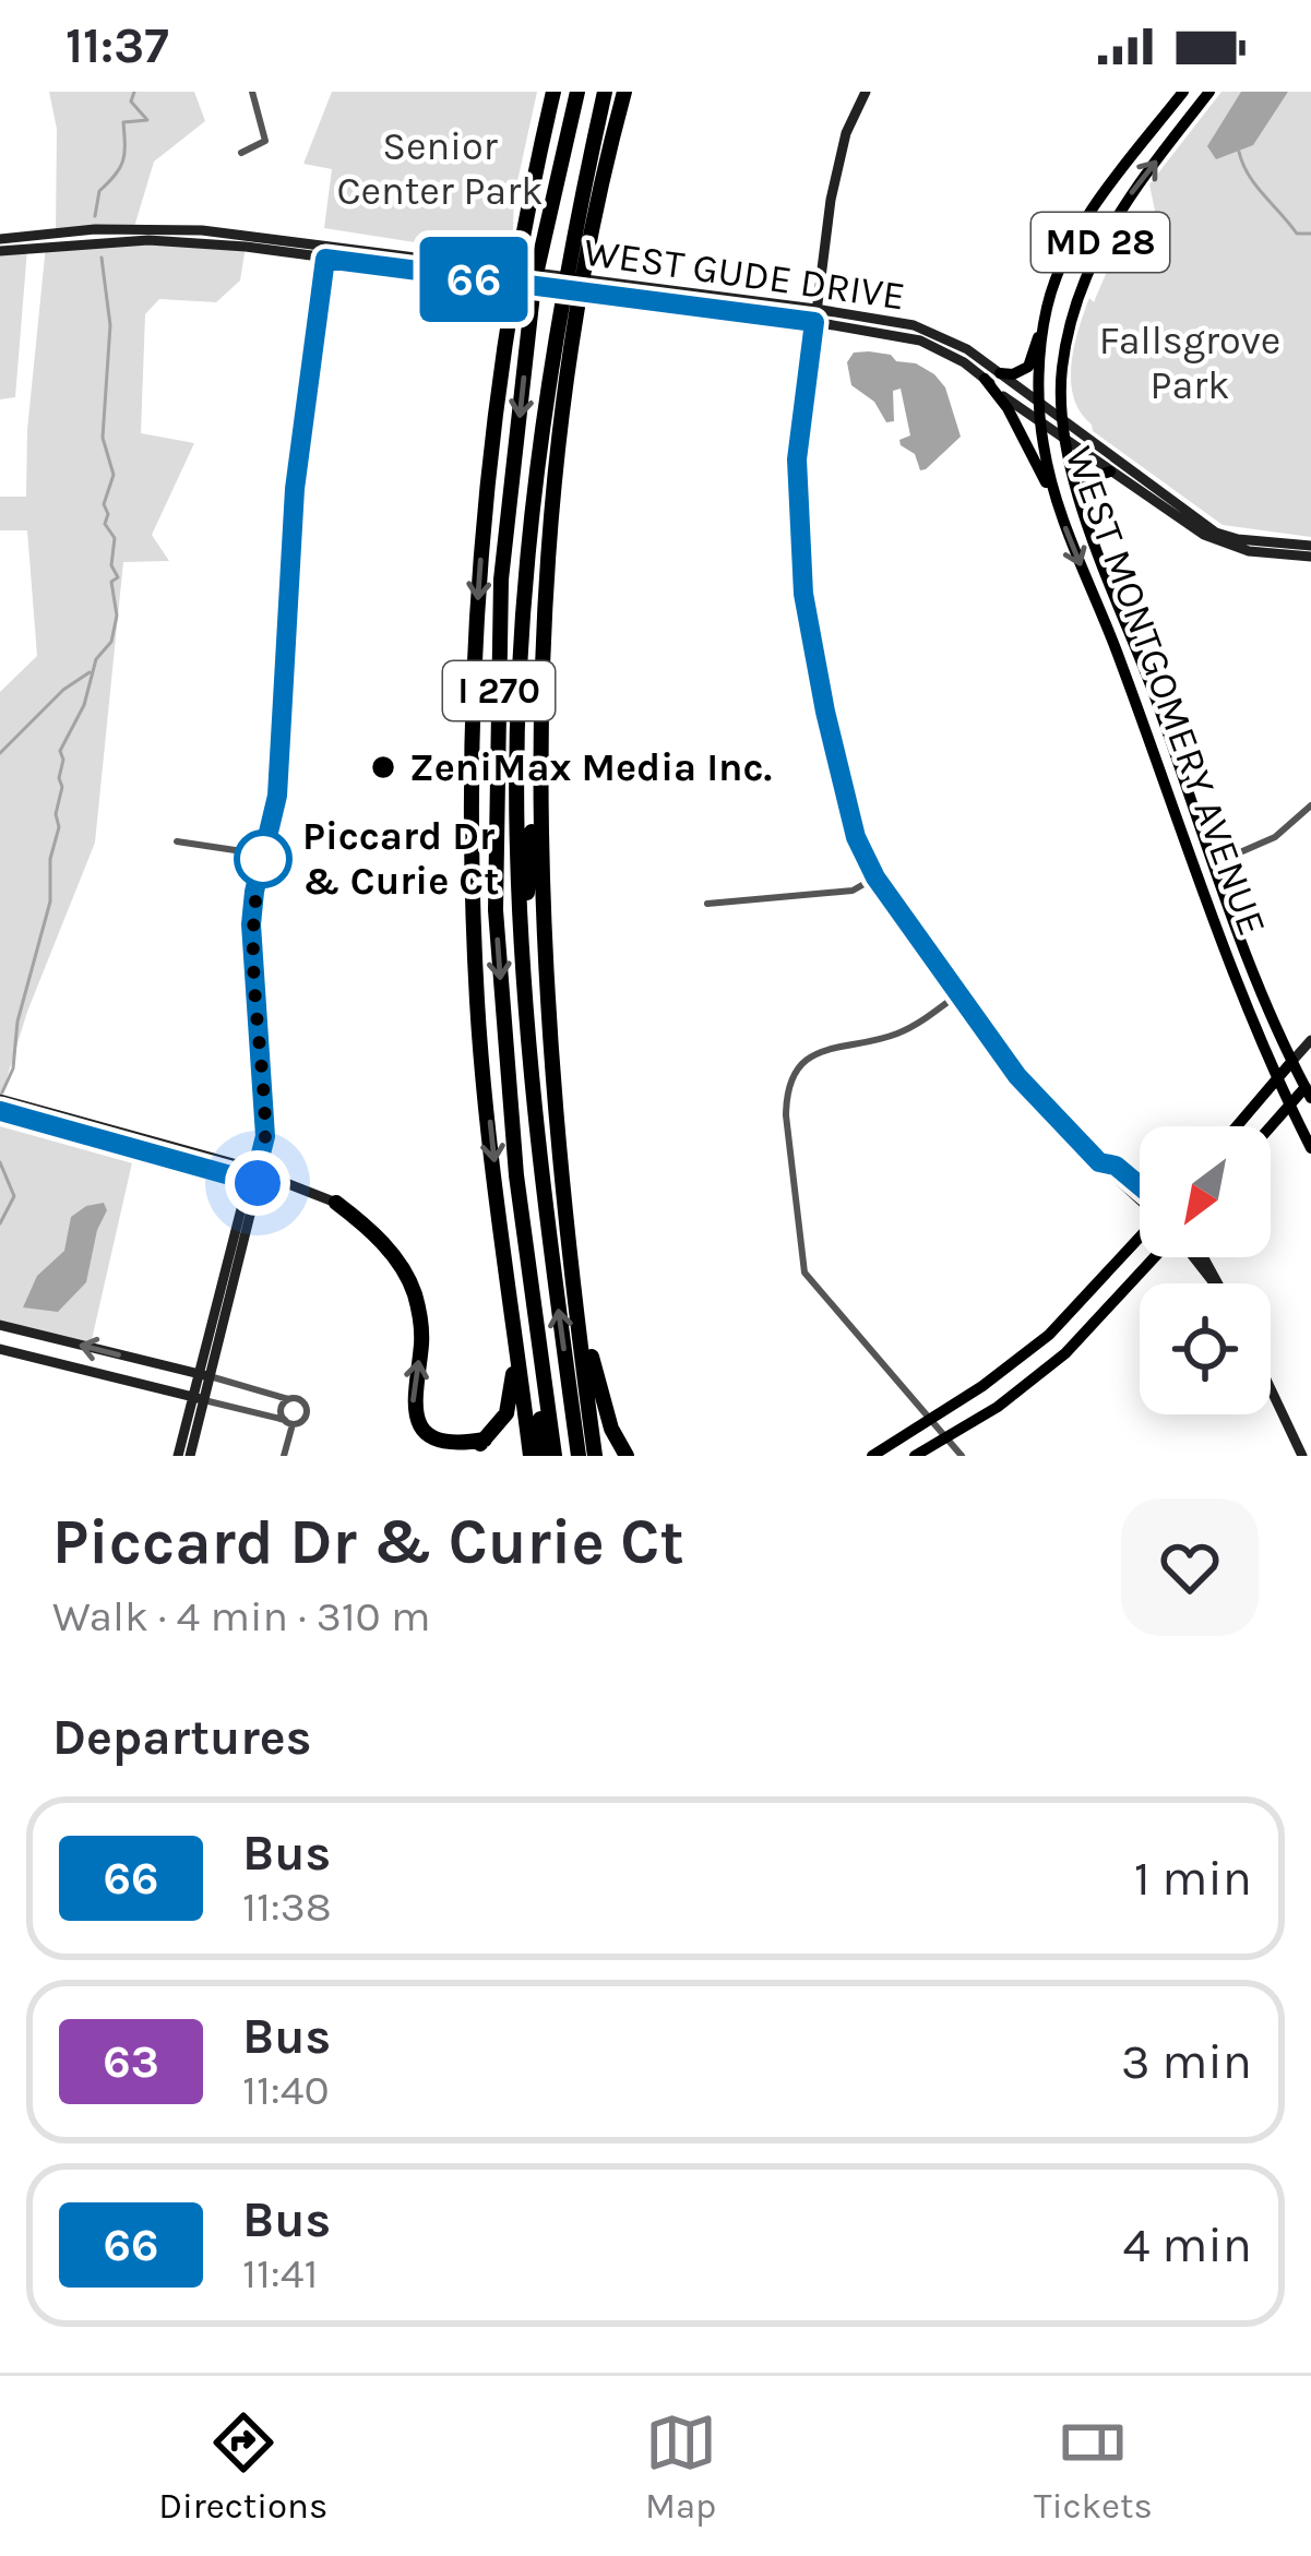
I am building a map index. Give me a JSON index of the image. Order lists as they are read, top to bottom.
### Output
{
  "streets": {
    "highway": ["I 270"],
    "main road": ["MD 28", "WEST MONTGOMERY AVENUE"],
    "street": ["WEST GUDE DRIVE"]
  },
  "crossings": [
    ["MD 28", "WEST GUDE DRIVE"],
    ["MD 28", "WEST MONTGOMERY AVENUE"],
    ["WEST GUDE DRIVE", "WEST MONTGOMERY AVENUE"]
  ],
  "parks": ["Senior Center Park", "Fallsgrove Park"],
  "places": ["ZeniMax Media Inc.", "Piccard Dr & Curie Ct"],
  "lines": ["bus line 66"],
  "north": "bottom left",
  "page": {
    "status": "11:37",
    "on_map": "66",
    "heading": [
      ["Piccard Dr & Curie Ct", "Walk · 4 min · 310 m"],
      "Departures"
    ],
    "list": [
      {
        "mark": "66",
        "name": "Bus",
        "note": "11:38",
        "value": "1 min"
      },
      {
        "mark": "63",
        "name": "Bus",
        "note": "11:40",
        "value": "3 min"
      },
      {
        "mark": "66",
        "name": "Bus",
        "note": "11:41",
        "value": "4 min"
      }
    ],
    "tabs": ["Directions", "Map", "Tickets"]
  }
}
